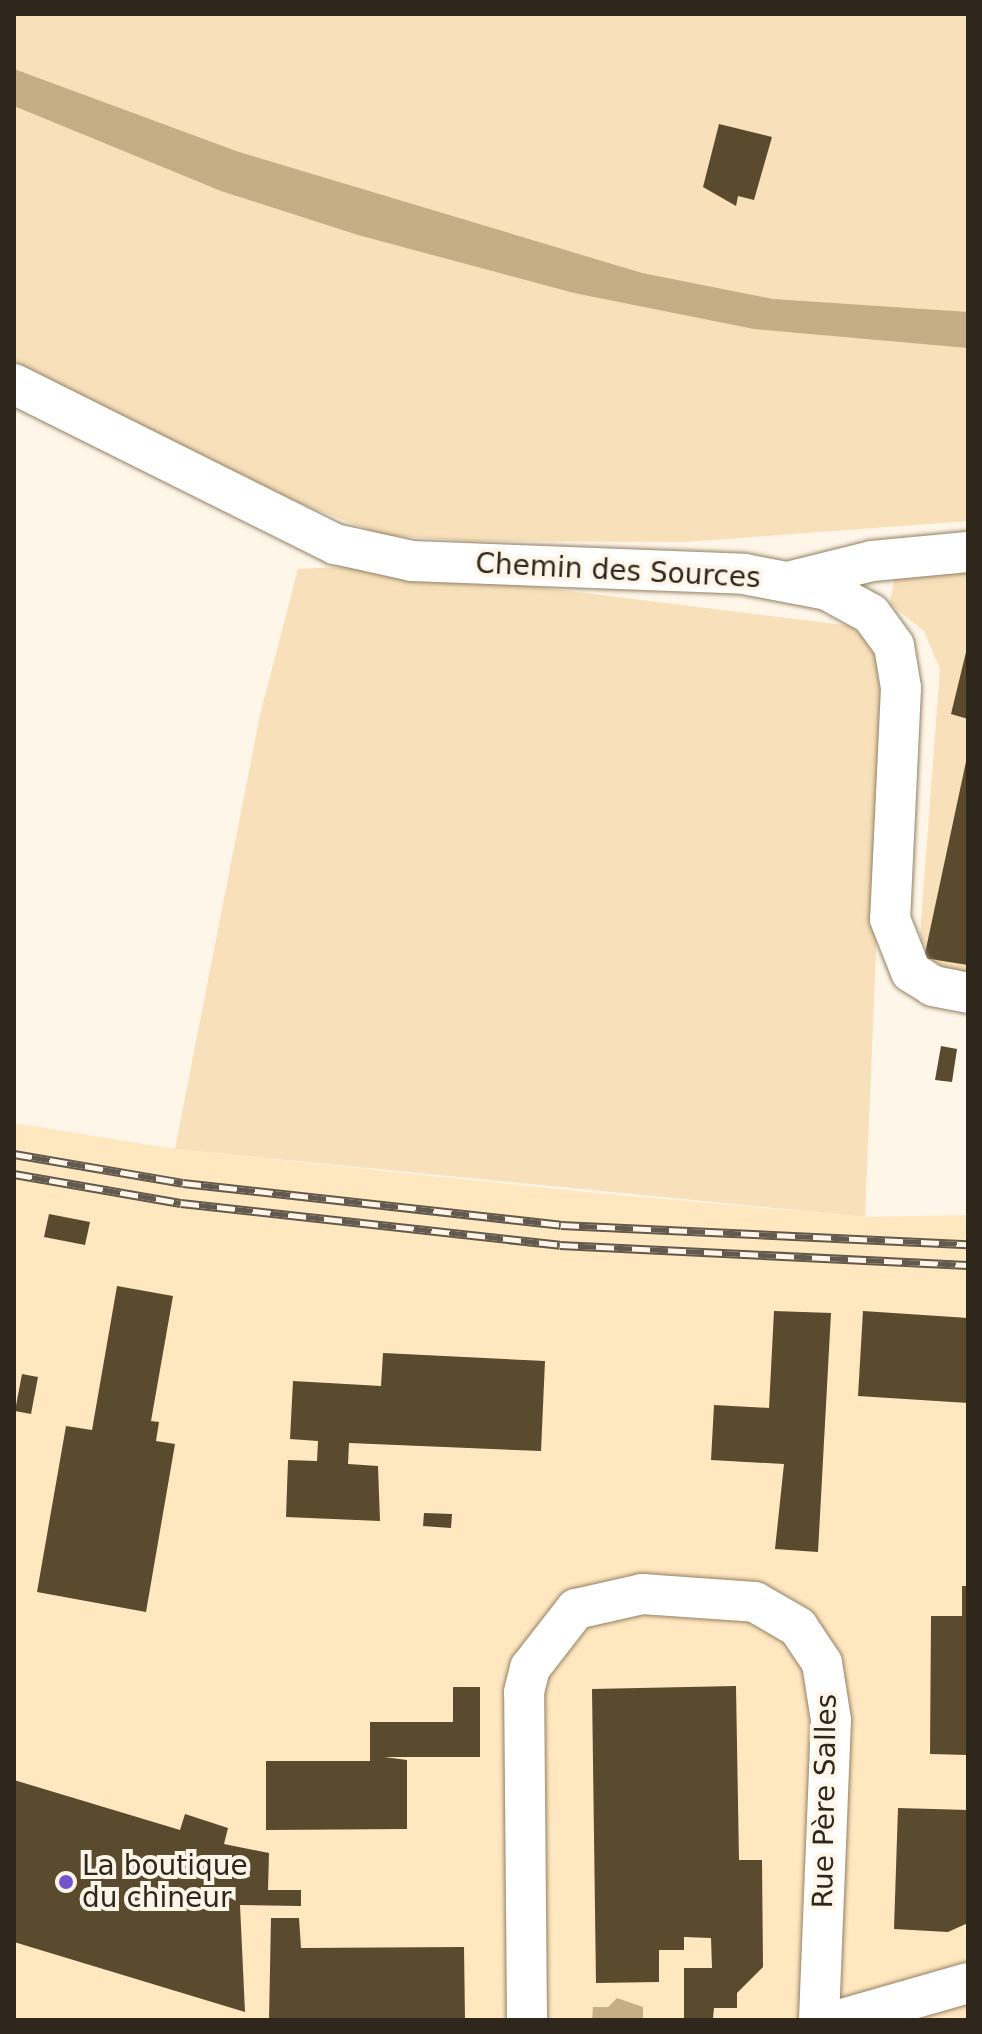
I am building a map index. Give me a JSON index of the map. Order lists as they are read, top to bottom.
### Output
{
  "streets": {
    "street": ["Chemin des Sources", "Rue Père Salles"]
  },
  "places": ["La boutique du chineur"]
}
